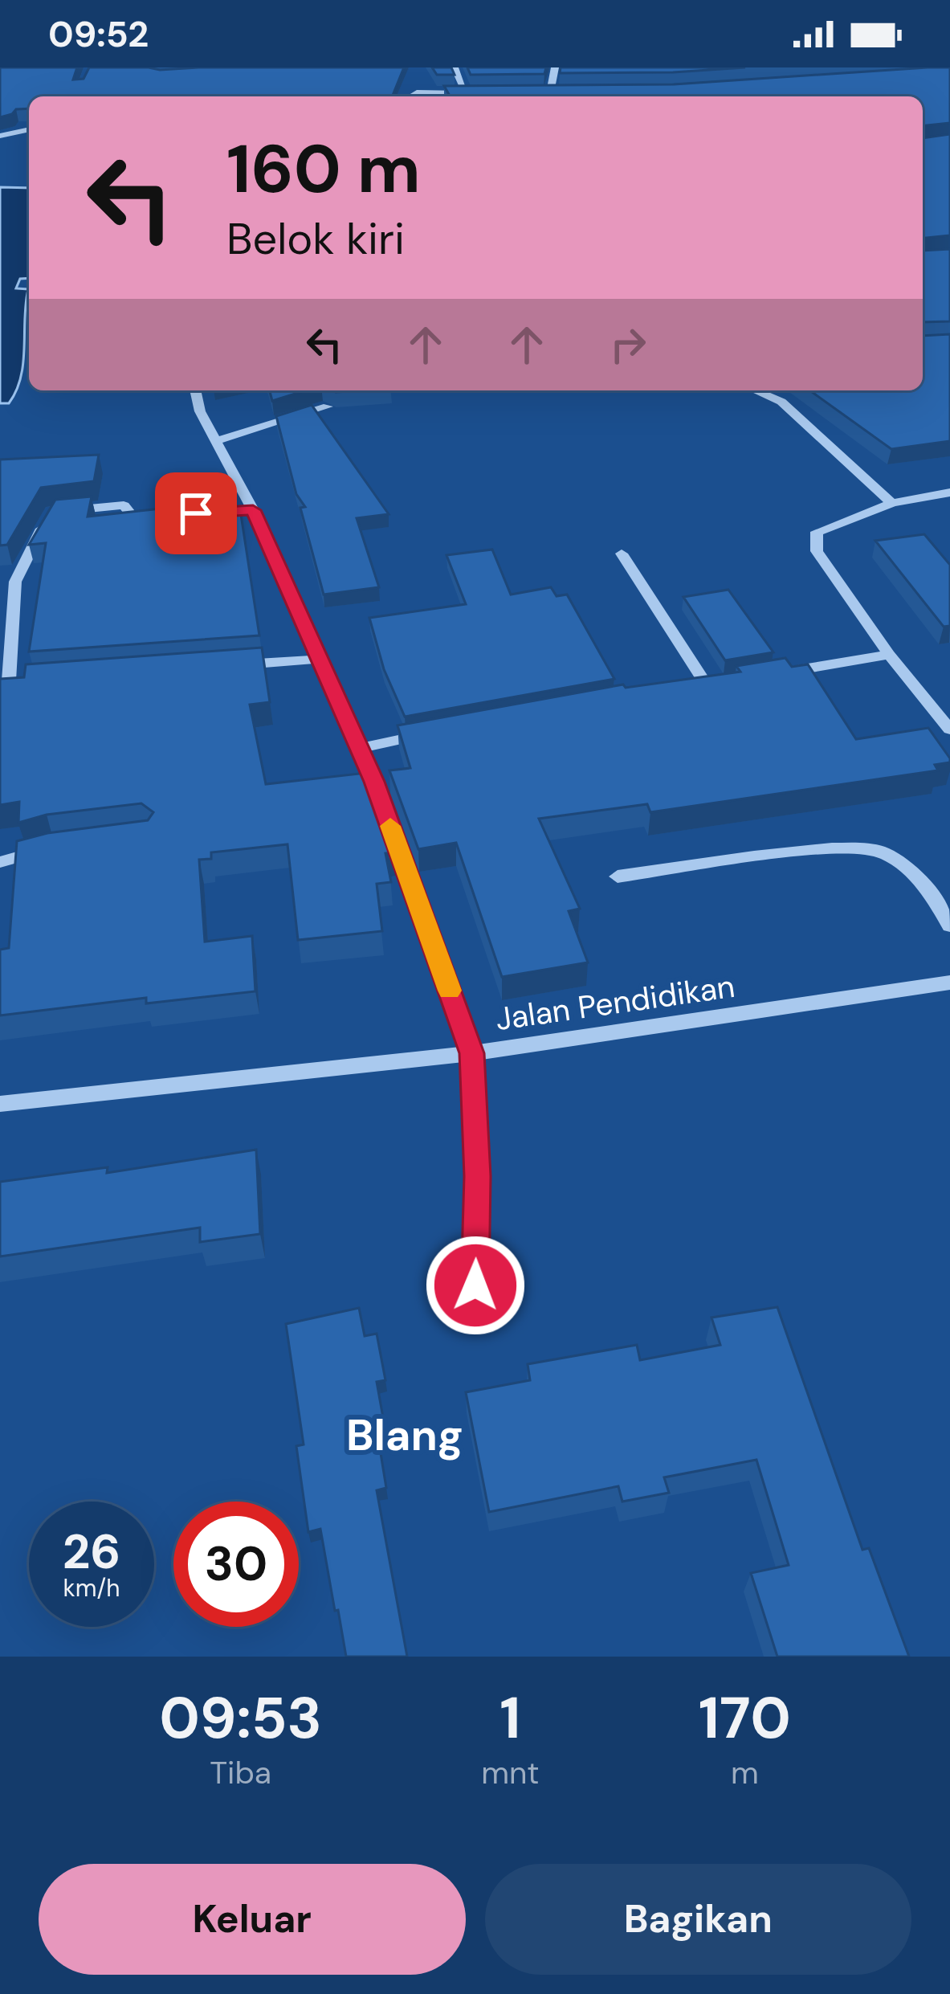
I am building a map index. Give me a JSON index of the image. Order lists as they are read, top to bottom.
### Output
{
  "streets": {
    "street": ["Jalan Pendidikan"]
  },
  "districts": ["Blang"],
  "page": {
    "status": "09:52",
    "turn": ["160 m", "Belok kiri"],
    "speed": "26 km/h",
    "limit": "30",
    "eta": [
      "09:53",
      "Tiba",
      "1",
      "mnt",
      "170",
      "m"
    ],
    "buttons": ["Keluar", "Bagikan"]
  }
}
